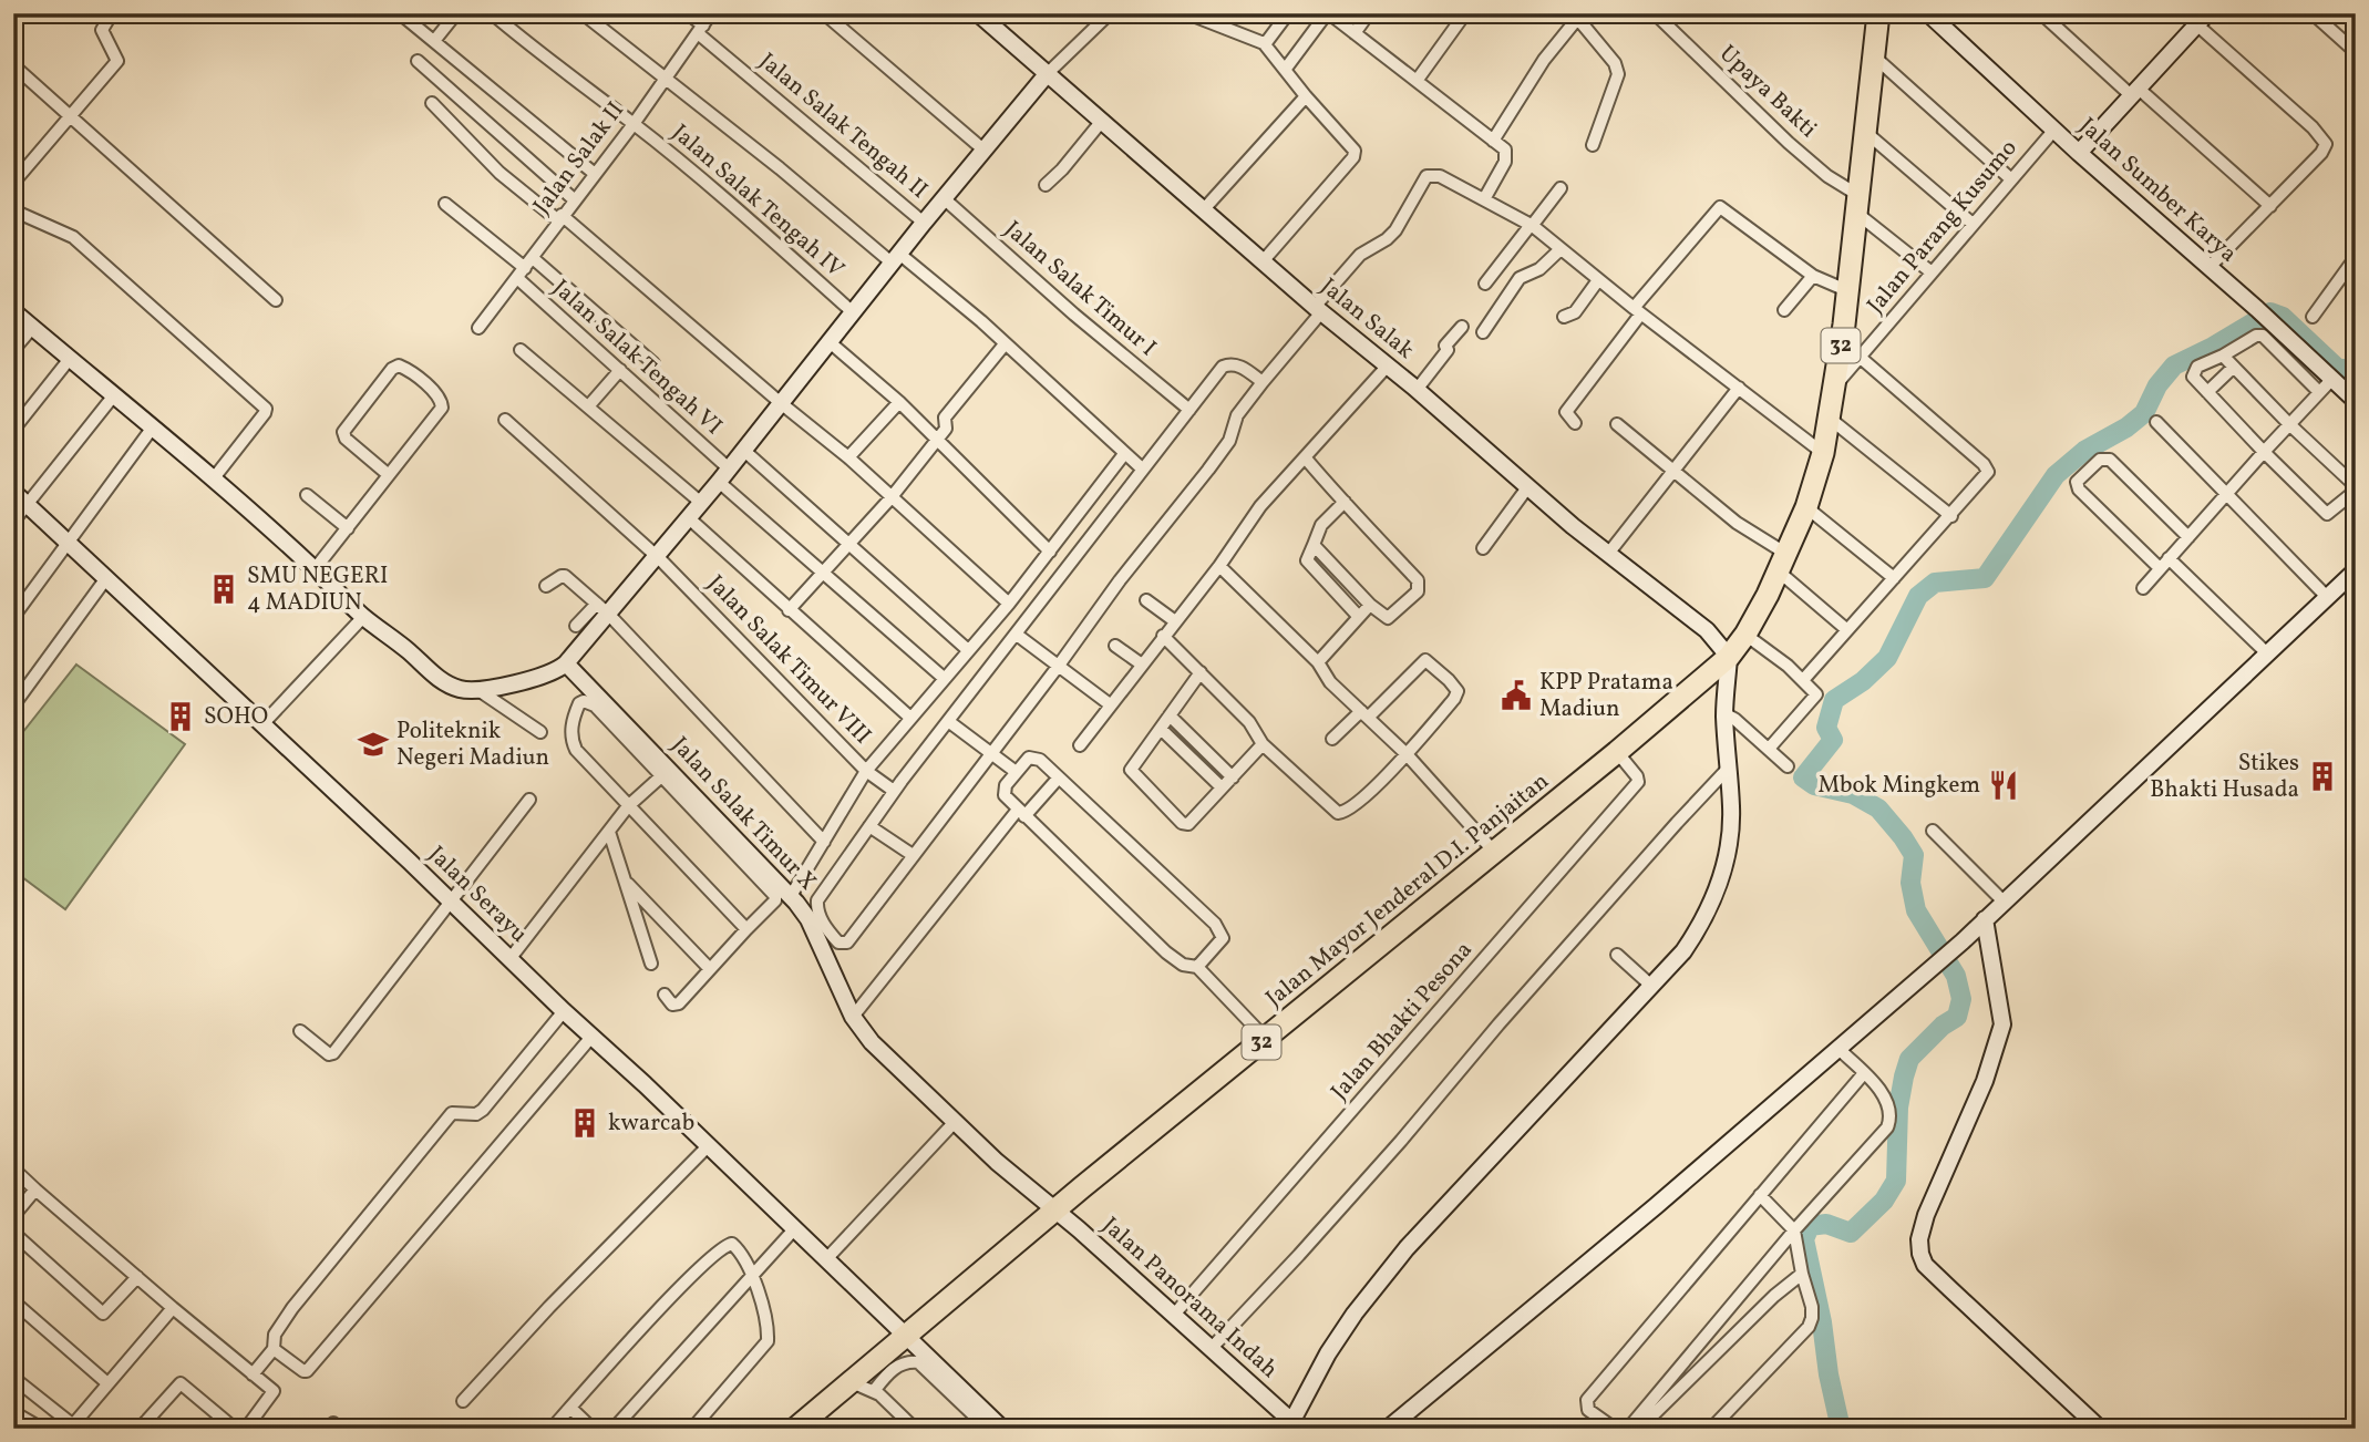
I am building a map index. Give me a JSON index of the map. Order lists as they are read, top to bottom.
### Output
{
  "streets": {
    "highway": ["32", "Jalan Mayor Jenderal D.I. Panjaitan"],
    "street": [
      "Upaya Bakti",
      "Jalan Salak Tengah II",
      "Jalan Salak II",
      "Jalan Sumber Karya",
      "Jalan Salak Tengah IV",
      "Jalan Parang Kusumo",
      "Jalan Salak Timur I",
      "Jalan Salak",
      "Jalan Salak Tengah VI",
      "Jalan Salak Timur VIII",
      "Jalan Salak Timur X",
      "Jalan Serayu",
      "Jalan Bhakti Pesona",
      "Jalan Panorama Indah"
    ]
  },
  "crossings": [
    ["Upaya Bakti", "Jalan Parang Kusumo"],
    ["Upaya Bakti", "32"],
    ["Jalan Salak Tengah II", "Jalan Salak II"],
    ["Jalan Salak II", "Jalan Salak Tengah IV"],
    ["Jalan Salak II", "Jalan Salak Tengah VI"],
    ["Jalan Sumber Karya", "Jalan Parang Kusumo"],
    ["Jalan Parang Kusumo", "32"],
    ["Jalan Salak", "32"],
    ["Jalan Salak", "Jalan Mayor Jenderal D.I. Panjaitan"],
    ["32", "Jalan Mayor Jenderal D.I. Panjaitan"],
    ["Jalan Salak Timur X", "Jalan Mayor Jenderal D.I. Panjaitan"],
    ["Jalan Salak Timur X", "Jalan Panorama Indah"],
    ["Jalan Mayor Jenderal D.I. Panjaitan", "Jalan Serayu"],
    ["Jalan Mayor Jenderal D.I. Panjaitan", "Jalan Bhakti Pesona"],
    ["Jalan Mayor Jenderal D.I. Panjaitan", "Jalan Panorama Indah"],
    ["Jalan Bhakti Pesona", "Jalan Panorama Indah"]
  ],
  "places": {
    "building": [
      "SMU NEGERI 4 MADIUN",
      "SOHO",
      "Stikes Bhakti Husada",
      "kwarcab"
    ],
    "public building": ["KPP Pratama Madiun"],
    "school or university": ["Politeknik Negeri Madiun"],
    "restaurant": ["Mbok Mingkem"]
  }
}
